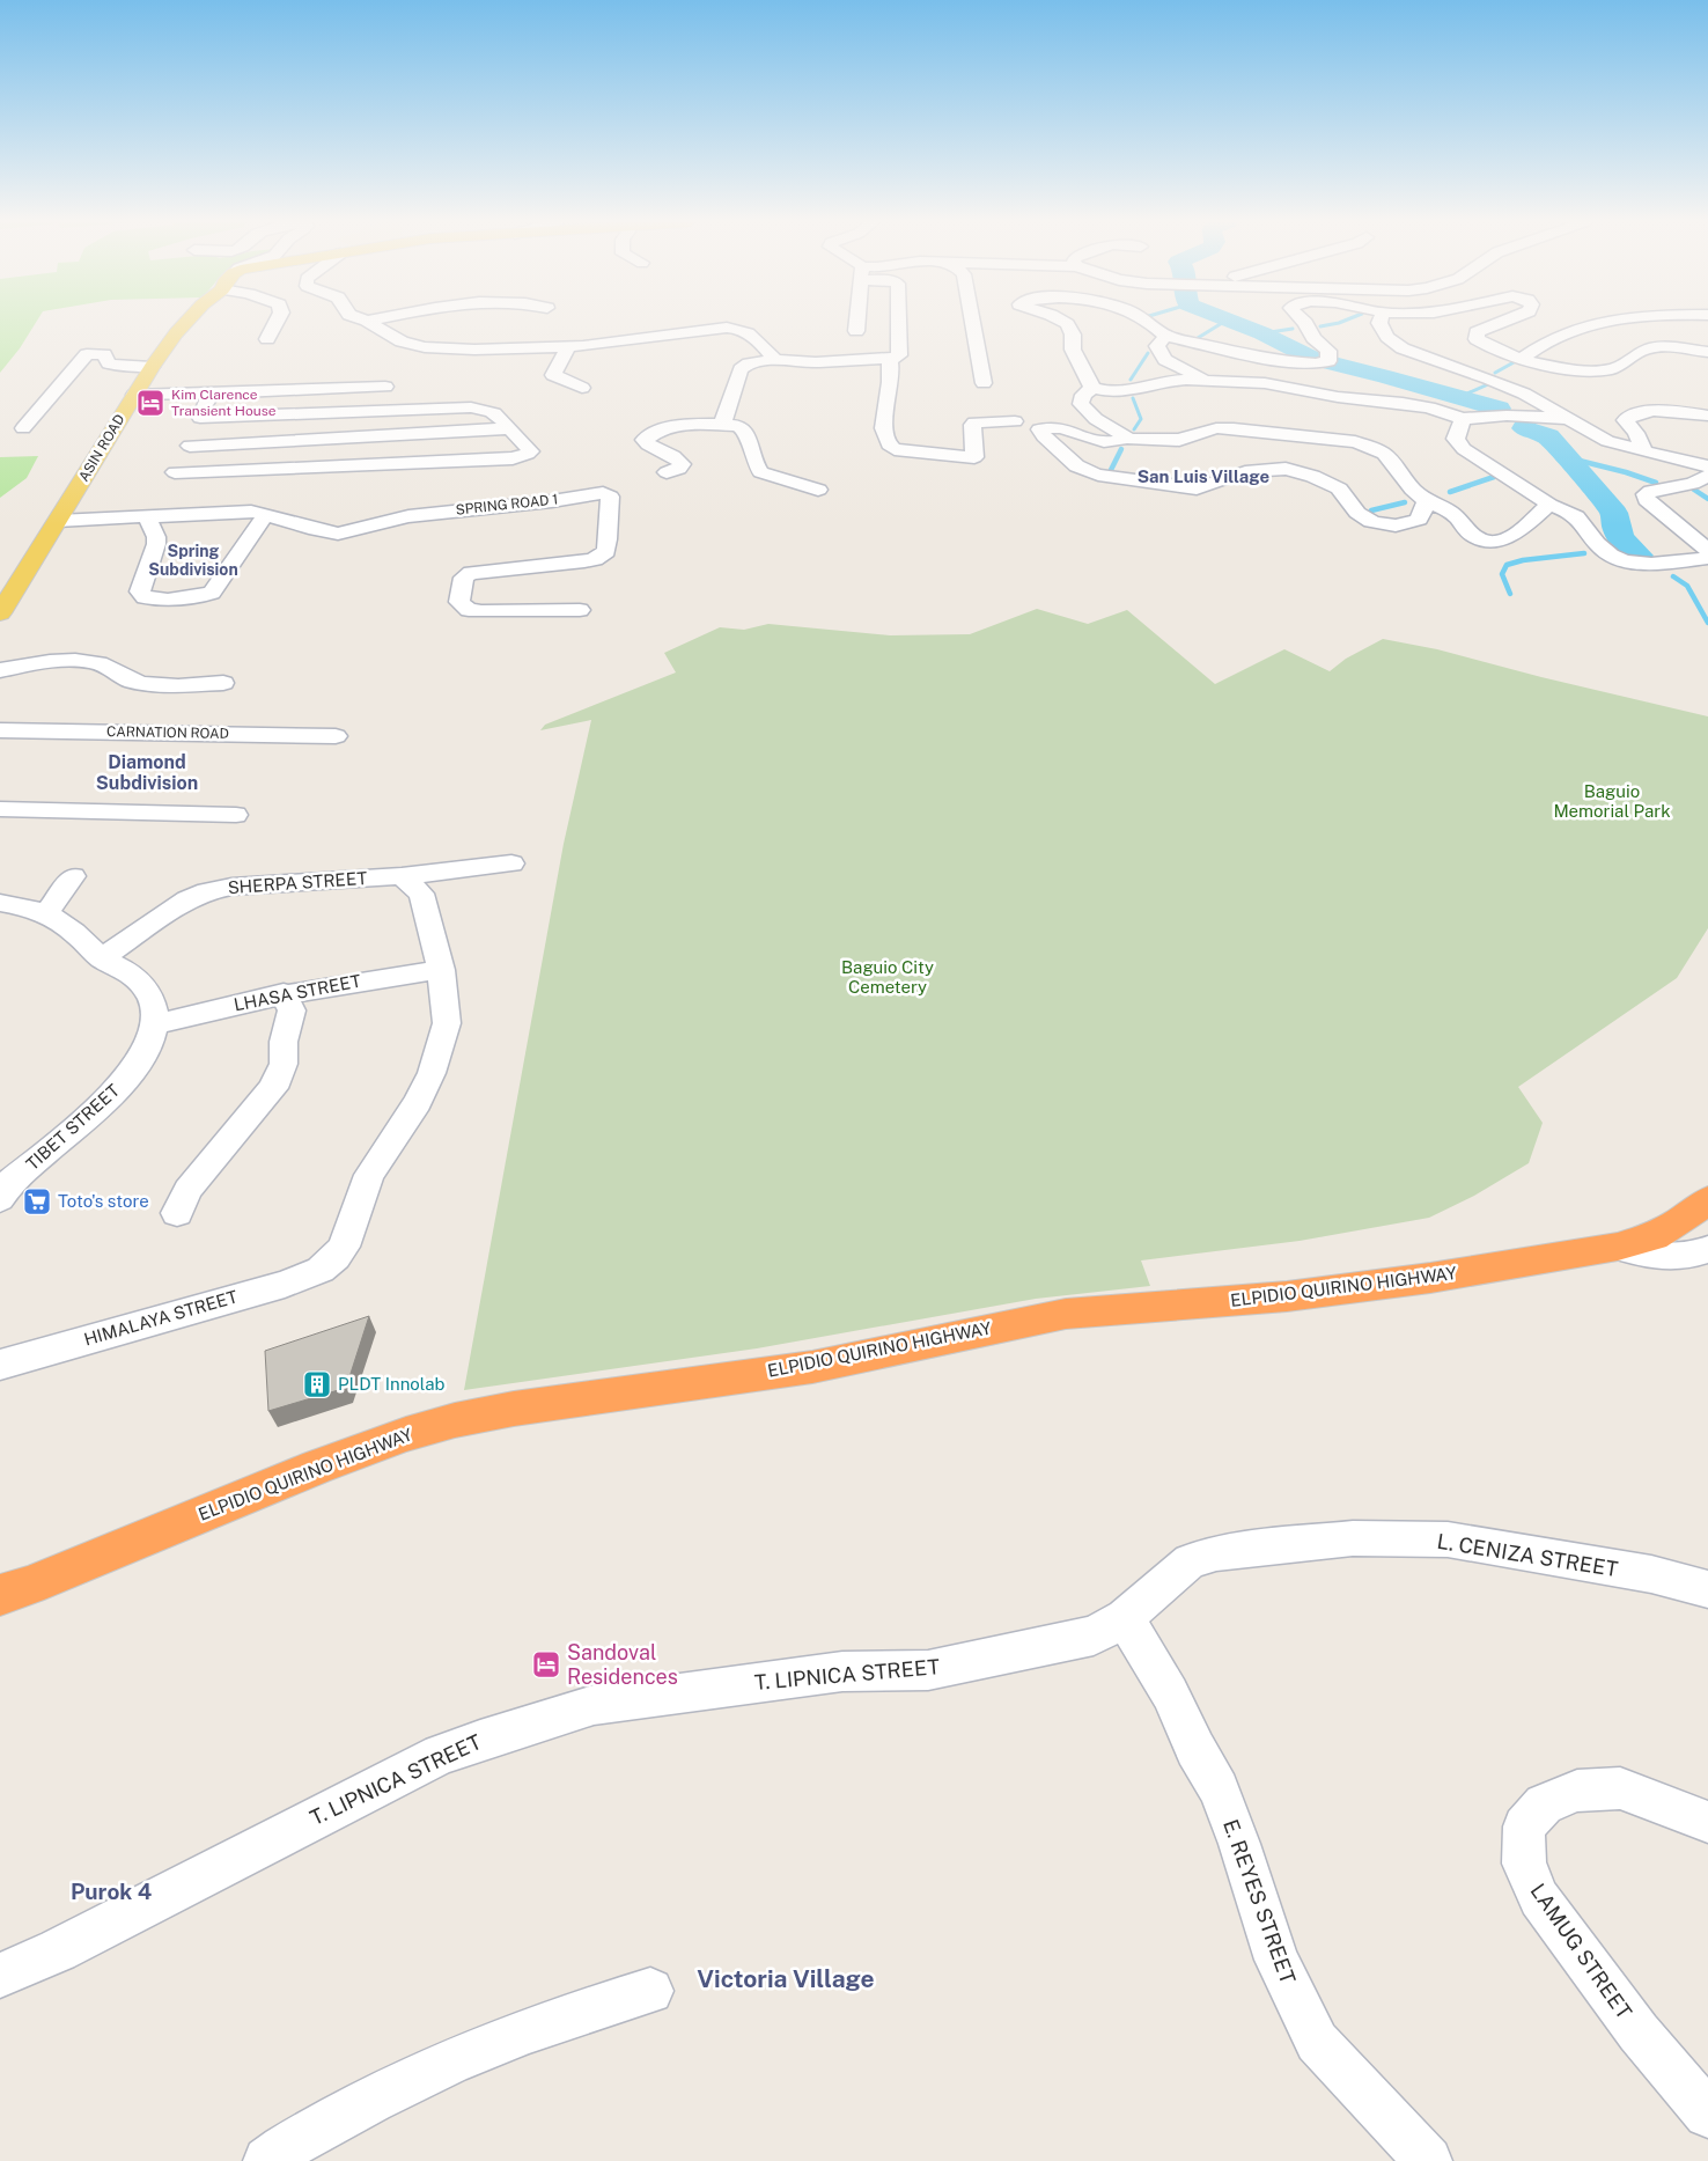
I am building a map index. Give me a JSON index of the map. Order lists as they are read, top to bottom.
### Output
{
  "streets": {
    "highway": ["ELPIDIO QUIRINO HIGHWAY"],
    "main road": ["ASIN ROAD"],
    "street": [
      "SPRING ROAD 1",
      "CARNATION ROAD",
      "SHERPA STREET",
      "LHASA STREET",
      "TIBET STREET",
      "HIMALAYA STREET",
      "L. CENIZA STREET",
      "T. LIPNICA STREET",
      "E. REYES STREET",
      "LAMUG STREET"
    ]
  },
  "crossings": [
    ["ASIN ROAD", "SPRING ROAD 1"],
    ["LHASA STREET", "TIBET STREET"],
    ["LHASA STREET", "HIMALAYA STREET"],
    ["L. CENIZA STREET", "T. LIPNICA STREET"],
    ["L. CENIZA STREET", "E. REYES STREET"],
    ["T. LIPNICA STREET", "E. REYES STREET"]
  ],
  "districts": [
    "San Luis Village",
    "Spring Subdivision",
    "Diamond Subdivision",
    "Purok 4",
    "Victoria Village"
  ],
  "parks": ["Baguio Memorial Park", "Baguio City Cemetery"],
  "places": {
    "hotel": ["Kim Clarence Transient House", "Sandoval Residences"],
    "supermarket": ["Toto's store"],
    "building": ["PLDT Innolab"]
  }
}
